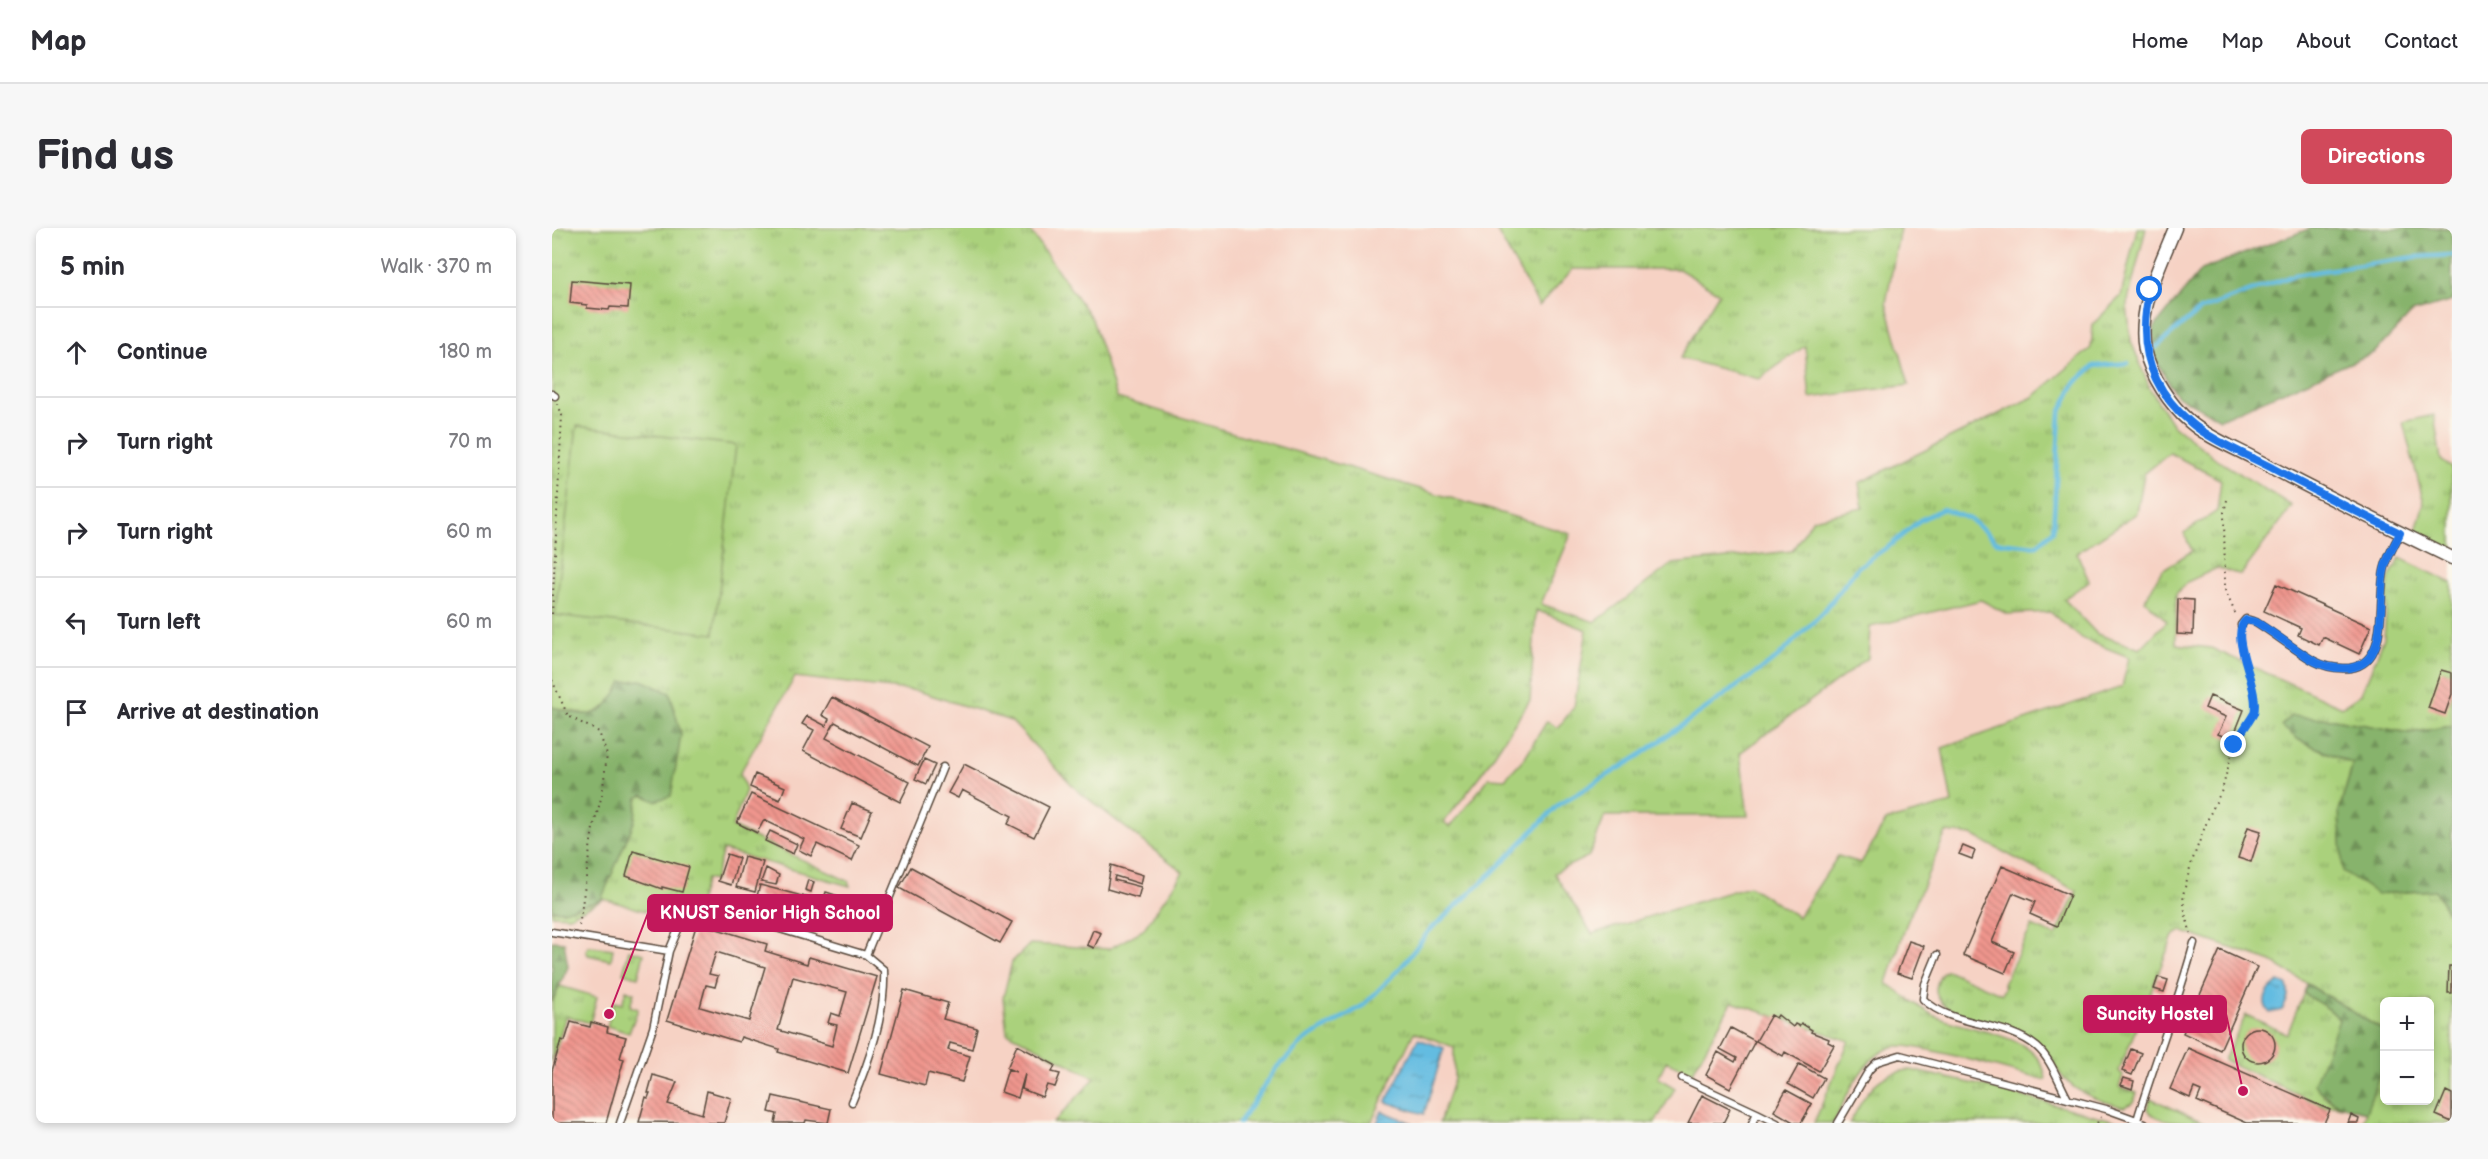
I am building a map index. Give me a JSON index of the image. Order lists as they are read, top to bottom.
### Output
{
  "places": ["KNUST Senior High School", "Suncity Hostel"],
  "page": {
    "header": "Map",
    "nav": [
      "Home",
      "Map",
      "About",
      "Contact"
    ],
    "buttons": "Directions",
    "title": "Find us",
    "heading": ["5 min", "Walk · 370 m"],
    "list": [
      ["Continue", "180 m"],
      ["Turn right", "70 m"],
      ["Turn right", "60 m"],
      ["Turn left", "60 m"],
      "Arrive at destination"
    ],
    "map_buttons": ["+", "−"]
  }
}
